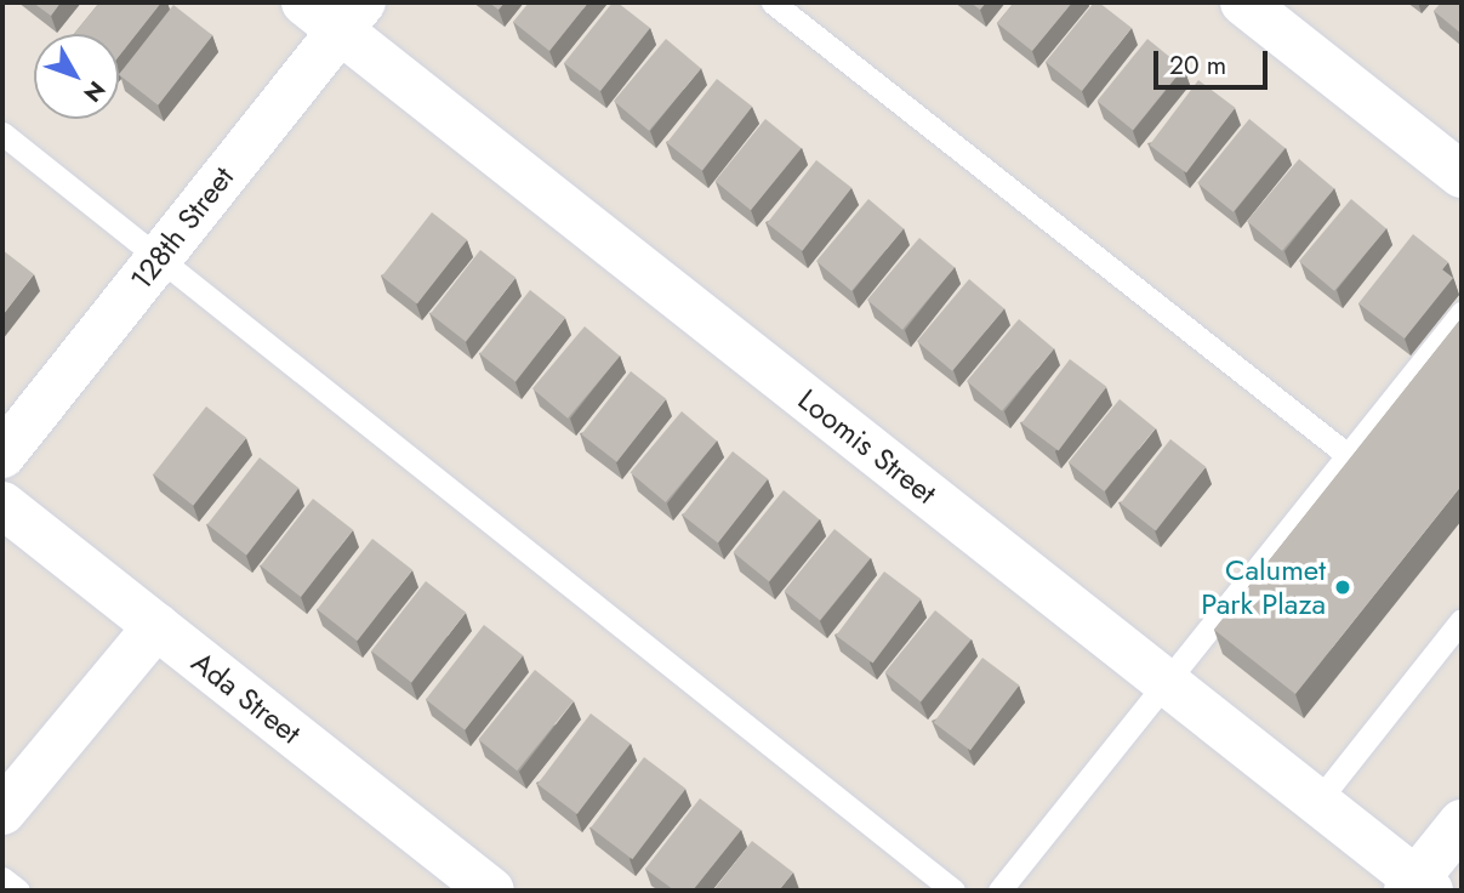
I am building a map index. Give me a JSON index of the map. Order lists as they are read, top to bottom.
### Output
{
  "streets": {
    "street": ["128th Street", "Loomis Street", "Ada Street"]
  },
  "crossings": [
    ["128th Street", "Loomis Street"]
  ],
  "places": ["Calumet Park Plaza"],
  "scale_bar": "20 m",
  "north": "bottom right"
}
